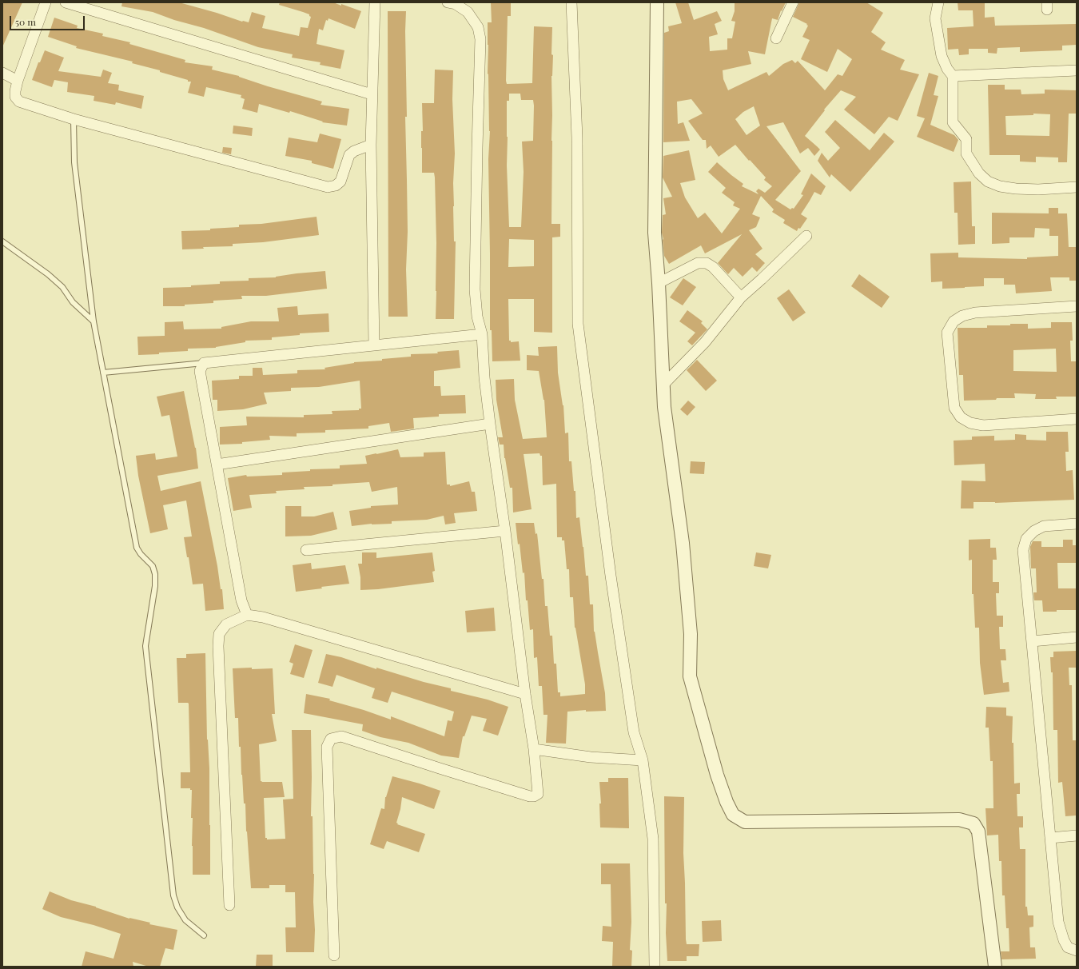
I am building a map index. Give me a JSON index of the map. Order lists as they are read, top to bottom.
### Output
{
  "scale_bar": "50 m"
}
